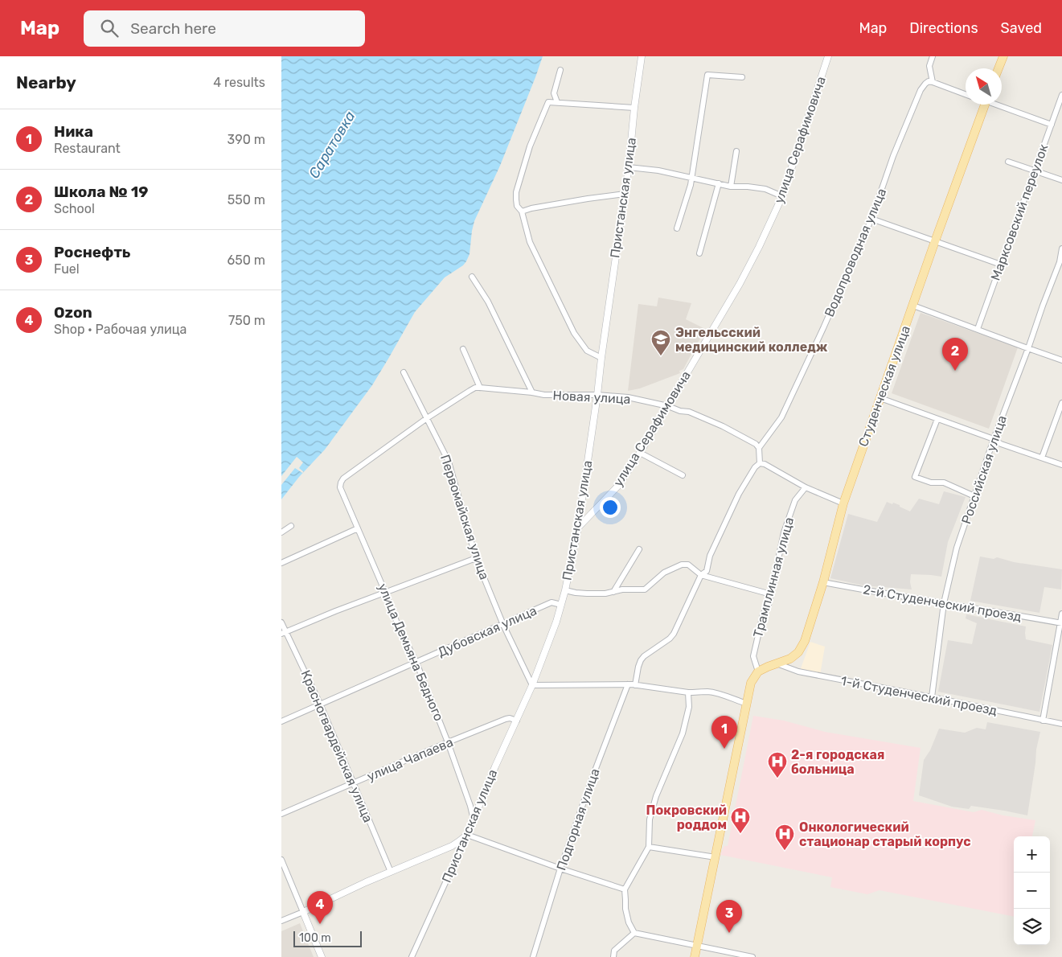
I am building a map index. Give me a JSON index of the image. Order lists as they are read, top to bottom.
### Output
{
  "streets": {
    "main road": ["Студенческая улица"],
    "street": [
      "улица Серафимовича",
      "Пристанская улица",
      "Марксовский переулок",
      "Водопроводная улица",
      "Новая улица",
      "Российская улица",
      "Первомайская улица",
      "Трамплинная улица",
      "2-й Студенческий проезд",
      "Дубовская улица",
      "улица Демьяна Бедного",
      "1-й Студенческий проезд",
      "Красногвардейская улица",
      "улица Чапаева",
      "Подгорная улица"
    ]
  },
  "crossings": [
    ["улица Серафимовича", "Пристанская улица"],
    ["улица Серафимовича", "Новая улица"],
    ["Пристанская улица", "Новая улица"],
    ["Пристанская улица", "Первомайская улица"],
    ["Пристанская улица", "Дубовская улица"],
    ["Пристанская улица", "улица Демьяна Бедного"],
    ["Пристанская улица", "улица Чапаева"],
    ["Водопроводная улица", "Новая улица"],
    ["Студенческая улица", "Трамплинная улица"],
    ["Студенческая улица", "2-й Студенческий проезд"],
    ["Студенческая улица", "1-й Студенческий проезд"],
    ["Новая улица", "Первомайская улица"],
    ["Новая улица", "улица Демьяна Бедного"],
    ["Российская улица", "2-й Студенческий проезд"],
    ["Российская улица", "1-й Студенческий проезд"],
    ["Первомайская улица", "Дубовская улица"],
    ["Дубовская улица", "улица Демьяна Бедного"],
    ["Дубовская улица", "Красногвардейская улица"],
    ["улица Демьяна Бедного", "улица Чапаева"],
    ["Красногвардейская улица", "улица Чапаева"]
  ],
  "water": ["Саратовка"],
  "places": {
    "school or university": ["Энгельсский медицинский колледж"],
    "hospital": ["2-я городская больница", "Покровский роддом", "Онкологический стационар старый корпус"]
  },
  "scale_bar": "100 m",
  "north": "top left",
  "page": {
    "header": "Map",
    "search": "Search here",
    "nav": ["Map", "Directions", "Saved"],
    "heading": ["Nearby", "4 results"],
    "list": [
      {
        "mark": "1",
        "name": "Ника",
        "note": "Restaurant",
        "value": "390 m"
      },
      {
        "mark": "2",
        "name": "Школа № 19",
        "note": "School",
        "value": "550 m"
      },
      {
        "mark": "3",
        "name": "Роснефть",
        "note": "Fuel",
        "value": "650 m"
      },
      {
        "mark": "4",
        "name": "Ozon",
        "note": "Shop · Рабочая улица",
        "value": "750 m"
      }
    ],
    "pins": [
      "2",
      "1",
      "4",
      "3"
    ],
    "map_buttons": ["+", "−"],
    "scale": "100 m"
  }
}
